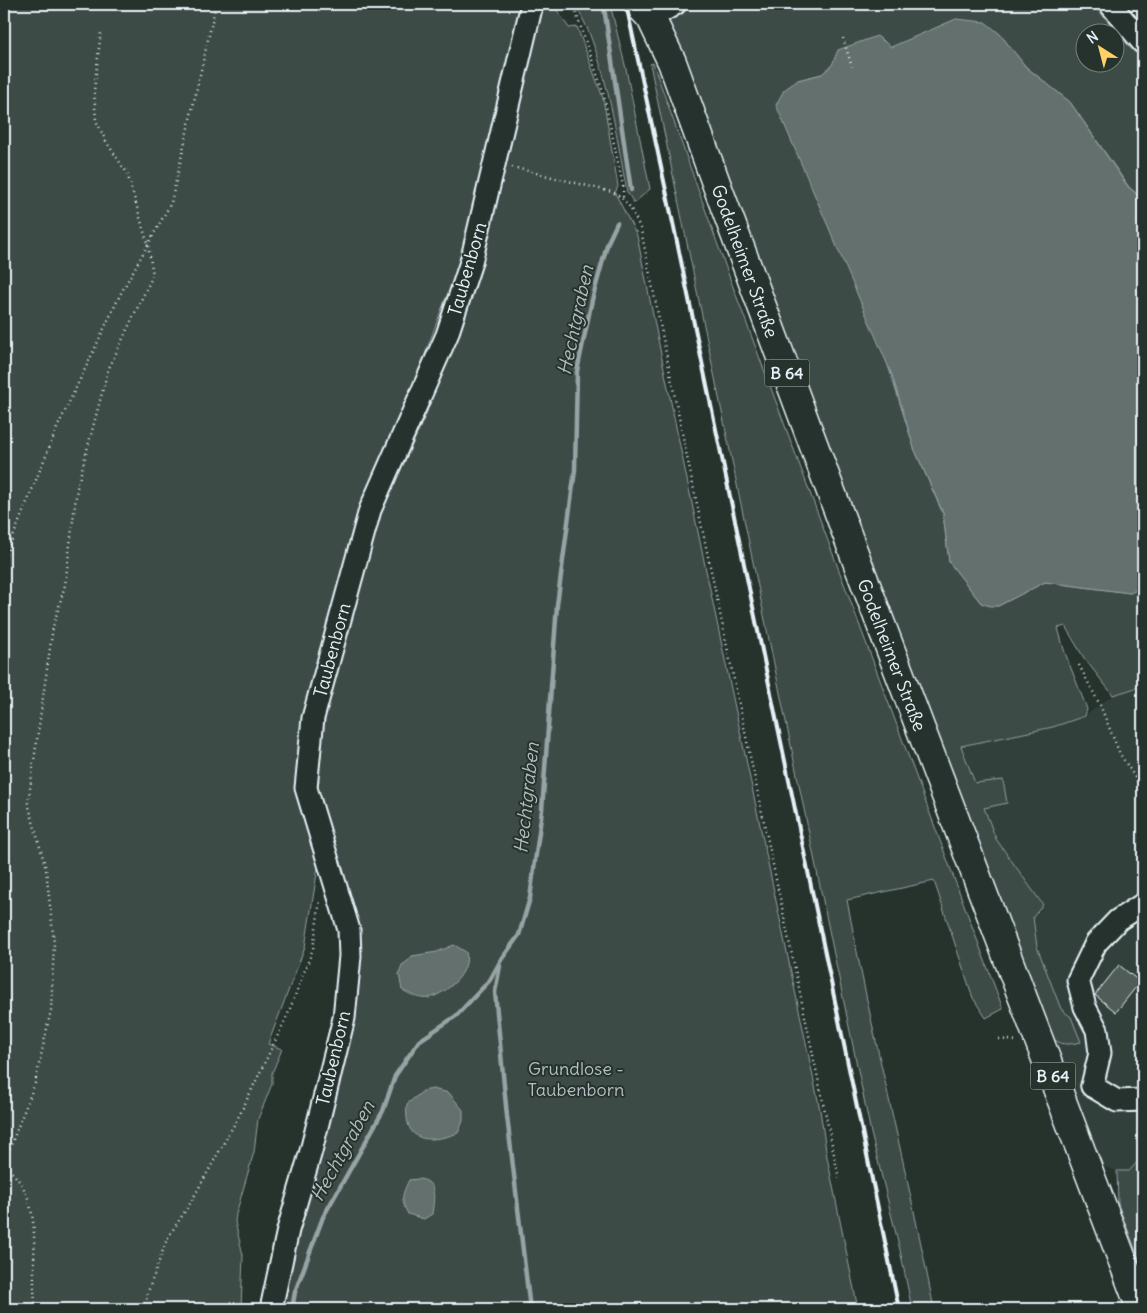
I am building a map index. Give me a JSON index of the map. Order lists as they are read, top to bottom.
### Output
{
  "streets": {
    "main road": ["Godelheimer Straße", "B 64"],
    "lane": ["Taubenborn"]
  },
  "water": ["Hechtgraben"],
  "parks": ["Grundlose - Taubenborn"],
  "north": "top left"
}
